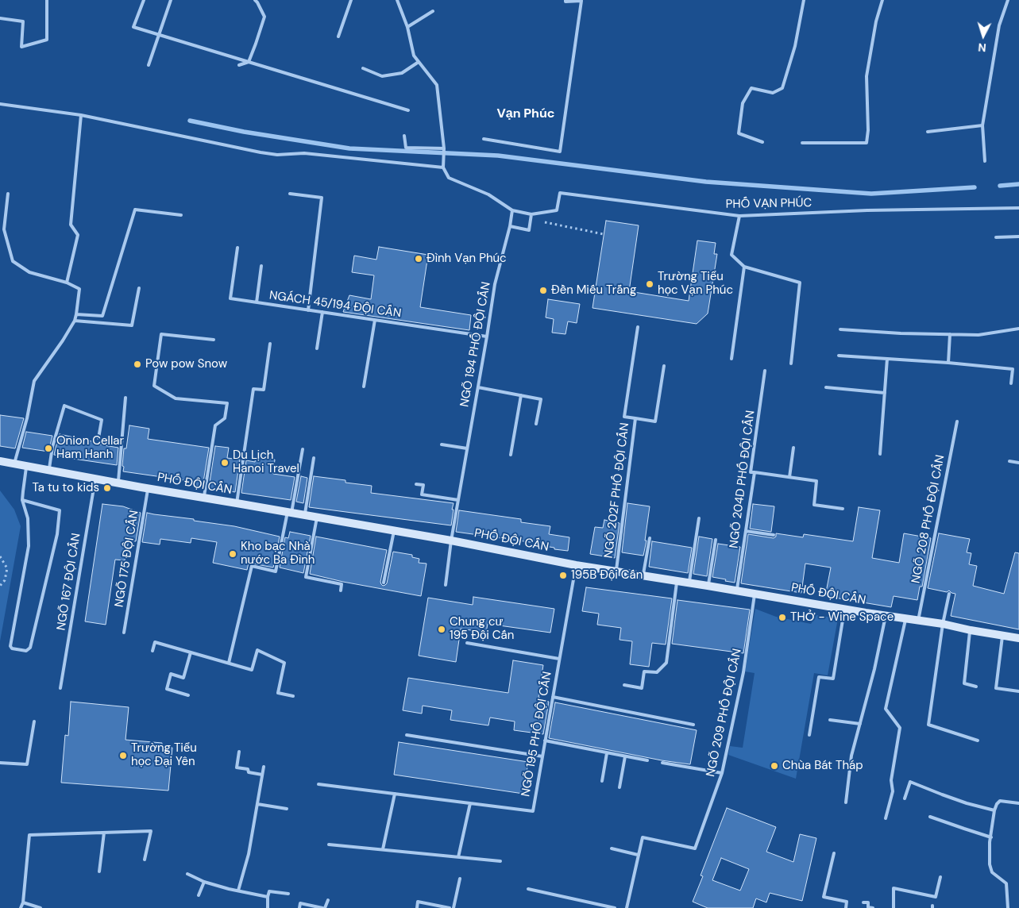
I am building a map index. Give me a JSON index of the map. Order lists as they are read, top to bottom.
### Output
{
  "streets": {
    "street": ["PHỐ ĐỘI CẤN"],
    "lane": [
      "PHỐ VẠN PHÚC",
      "NGÁCH 45/194 ĐỘI CẤN",
      "NGÕ 194 PHỐ ĐỘI CẤN",
      "NGÕ 204D PHỐ ĐỘI CẤN",
      "NGÕ 202F PHỐ ĐỘI CẤN",
      "NGÕ 208 PHỐ ĐỘI CẤN",
      "NGÕ 175 ĐỘI CẤN",
      "NGÕ 167 ĐỘI CẤN",
      "NGÕ 209 PHỐ ĐỘI CẤN",
      "NGÕ 195 PHỐ ĐỘI CẤN"
    ]
  },
  "crossings": [
    ["PHỐ VẠN PHÚC", "NGÕ 194 PHỐ ĐỘI CẤN"],
    ["NGÁCH 45/194 ĐỘI CẤN", "NGÕ 194 PHỐ ĐỘI CẤN"],
    ["NGÕ 194 PHỐ ĐỘI CẤN", "PHỐ ĐỘI CẤN"],
    ["NGÕ 204D PHỐ ĐỘI CẤN", "PHỐ ĐỘI CẤN"],
    ["PHỐ ĐỘI CẤN", "NGÕ 202F PHỐ ĐỘI CẤN"],
    ["PHỐ ĐỘI CẤN", "NGÕ 208 PHỐ ĐỘI CẤN"],
    ["PHỐ ĐỘI CẤN", "NGÕ 175 ĐỘI CẤN"],
    ["PHỐ ĐỘI CẤN", "NGÕ 167 ĐỘI CẤN"],
    ["PHỐ ĐỘI CẤN", "NGÕ 209 PHỐ ĐỘI CẤN"],
    ["PHỐ ĐỘI CẤN", "NGÕ 195 PHỐ ĐỘI CẤN"]
  ],
  "districts": ["Vạn Phúc"],
  "places": [
    "Đình Vạn Phúc",
    "Trường Tiểu học Vạn Phúc",
    "Đền Miếu Trắng",
    "Pow pow Snow",
    "Onion Cellar Ham Hanh",
    "Du Lịch Hanoi Travel",
    "Ta tu to kids",
    "Kho bạc Nhà nước Ba Đình",
    "195B Đội Cấn",
    "THỞ - Wine Space",
    "Chung cư 195 Đội Cấn",
    "Trường Tiểu học Đại Yên",
    "Chùa Bát Tháp"
  ],
  "north": "bottom"
}
